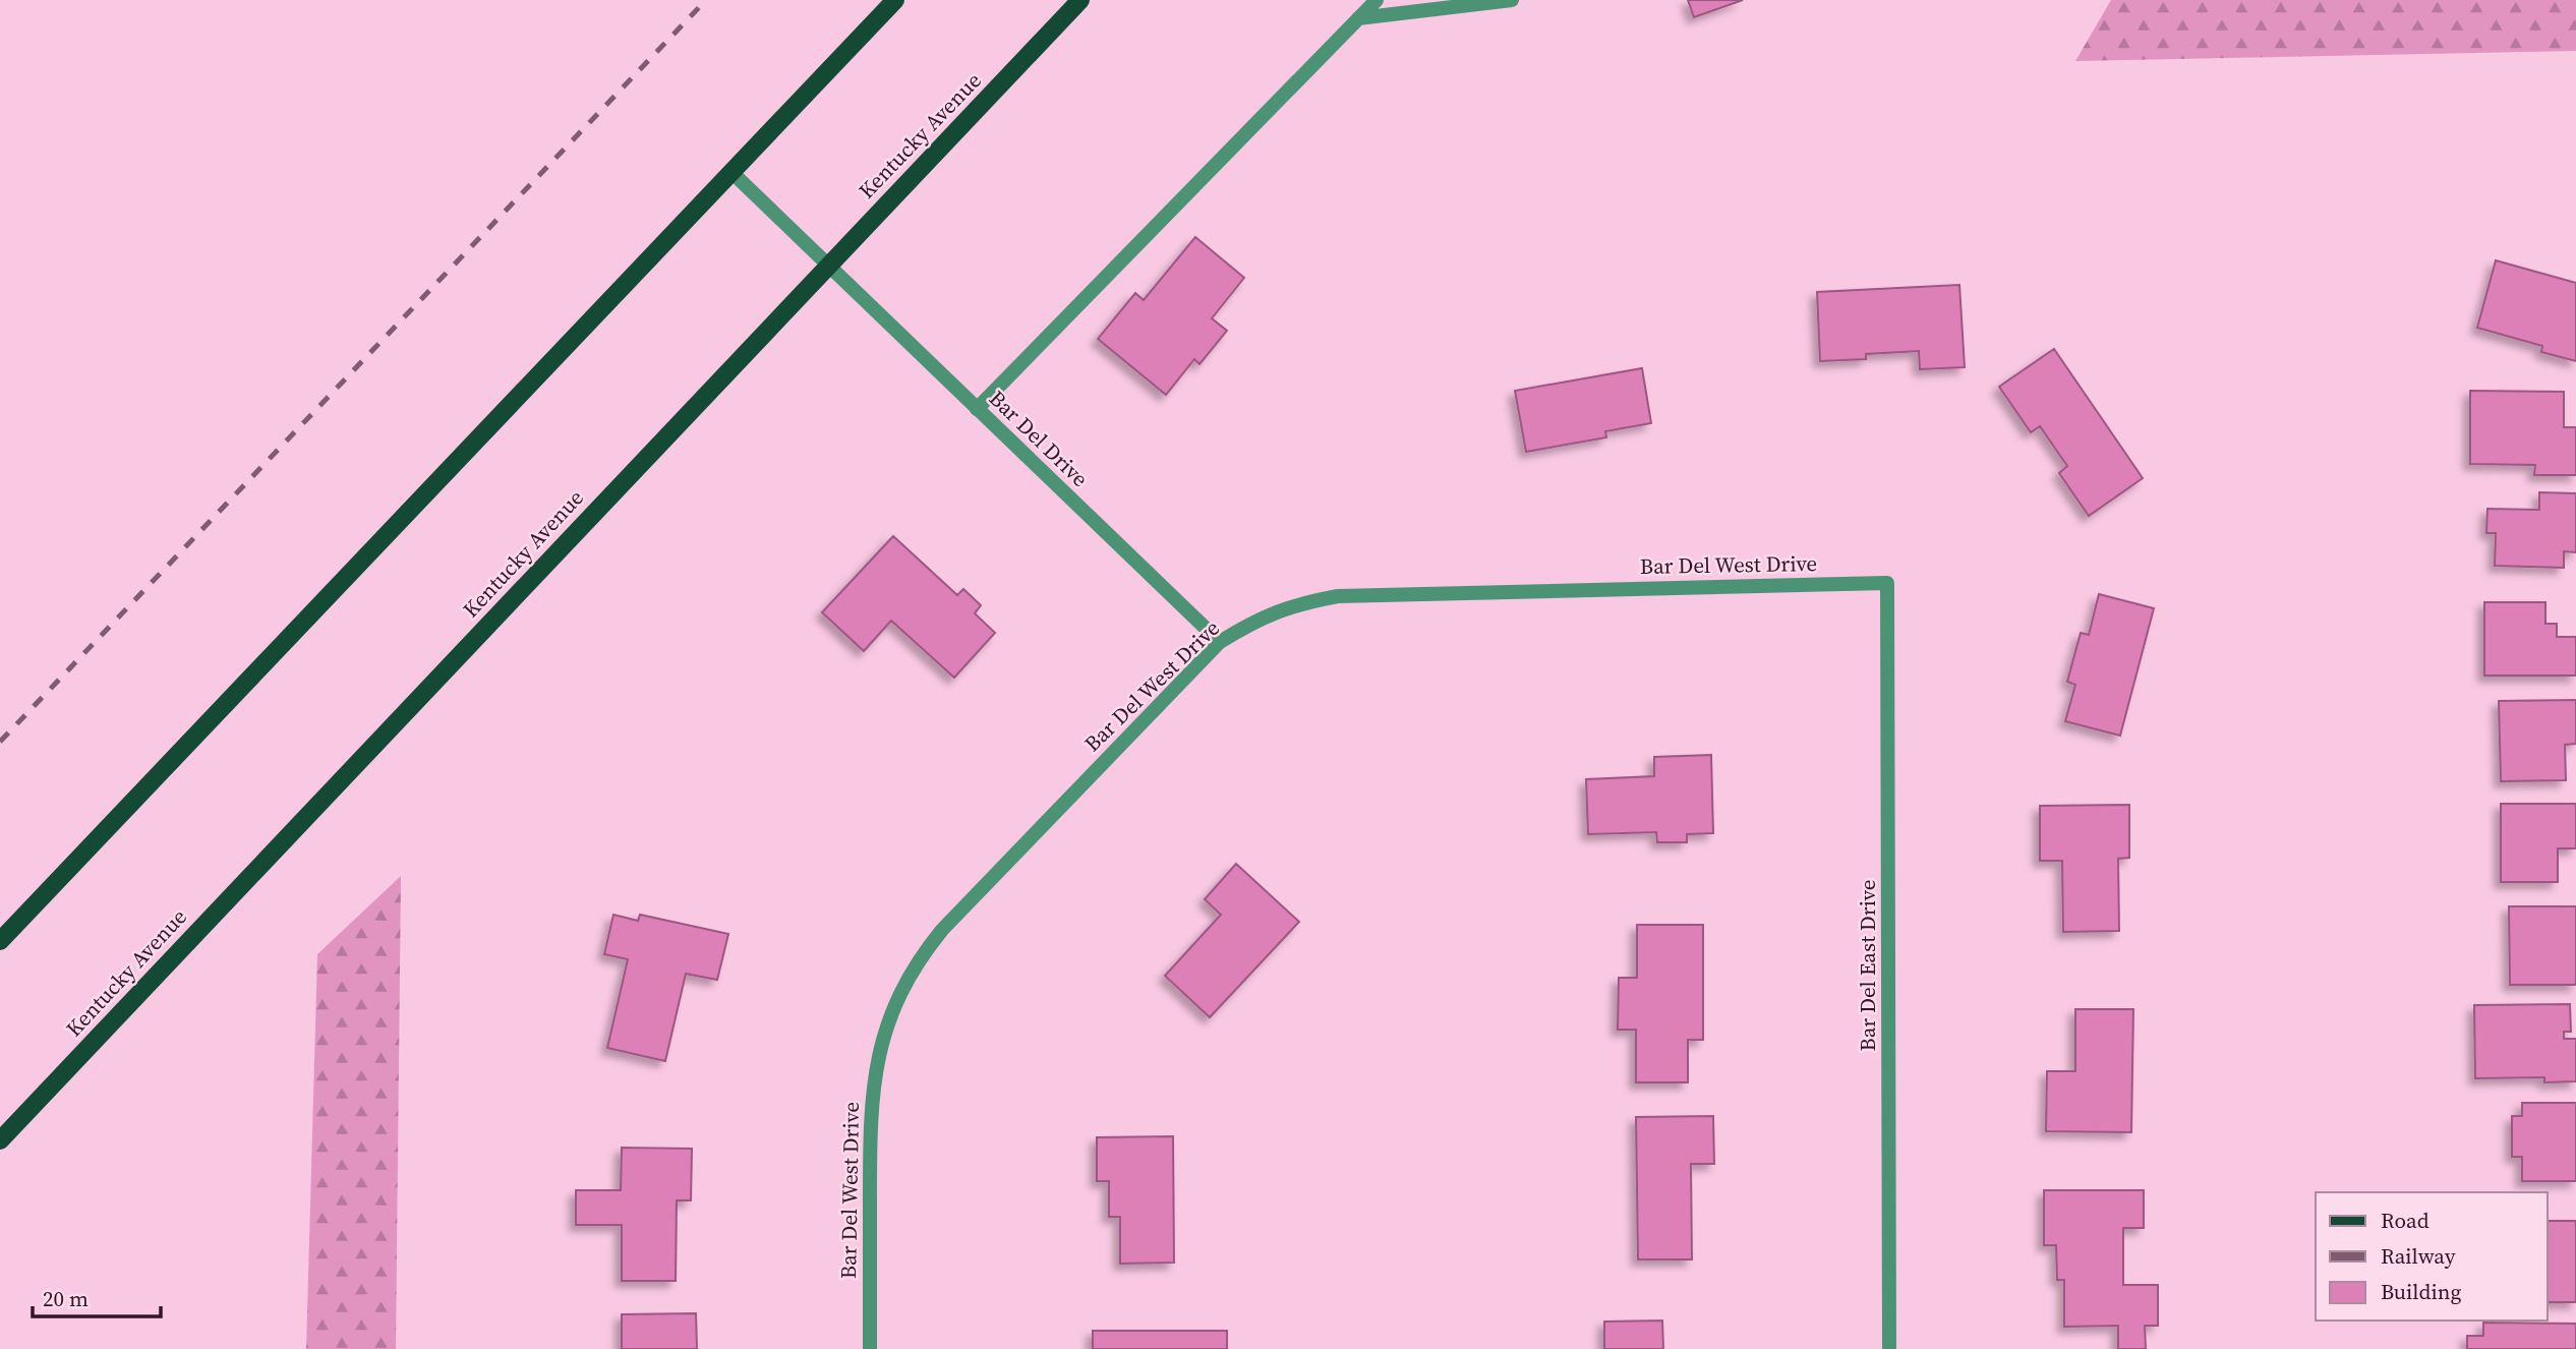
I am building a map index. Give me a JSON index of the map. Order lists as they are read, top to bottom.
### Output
{
  "streets": {
    "main road": ["Kentucky Avenue"],
    "street": ["Bar Del Drive", "Bar Del West Drive", "Bar Del East Drive"]
  },
  "crossings": [
    ["Kentucky Avenue", "Bar Del Drive"],
    ["Bar Del Drive", "Bar Del West Drive"],
    ["Bar Del West Drive", "Bar Del East Drive"]
  ],
  "legend": ["Road", "Railway", "Building"],
  "scale_bar": "20 m"
}
